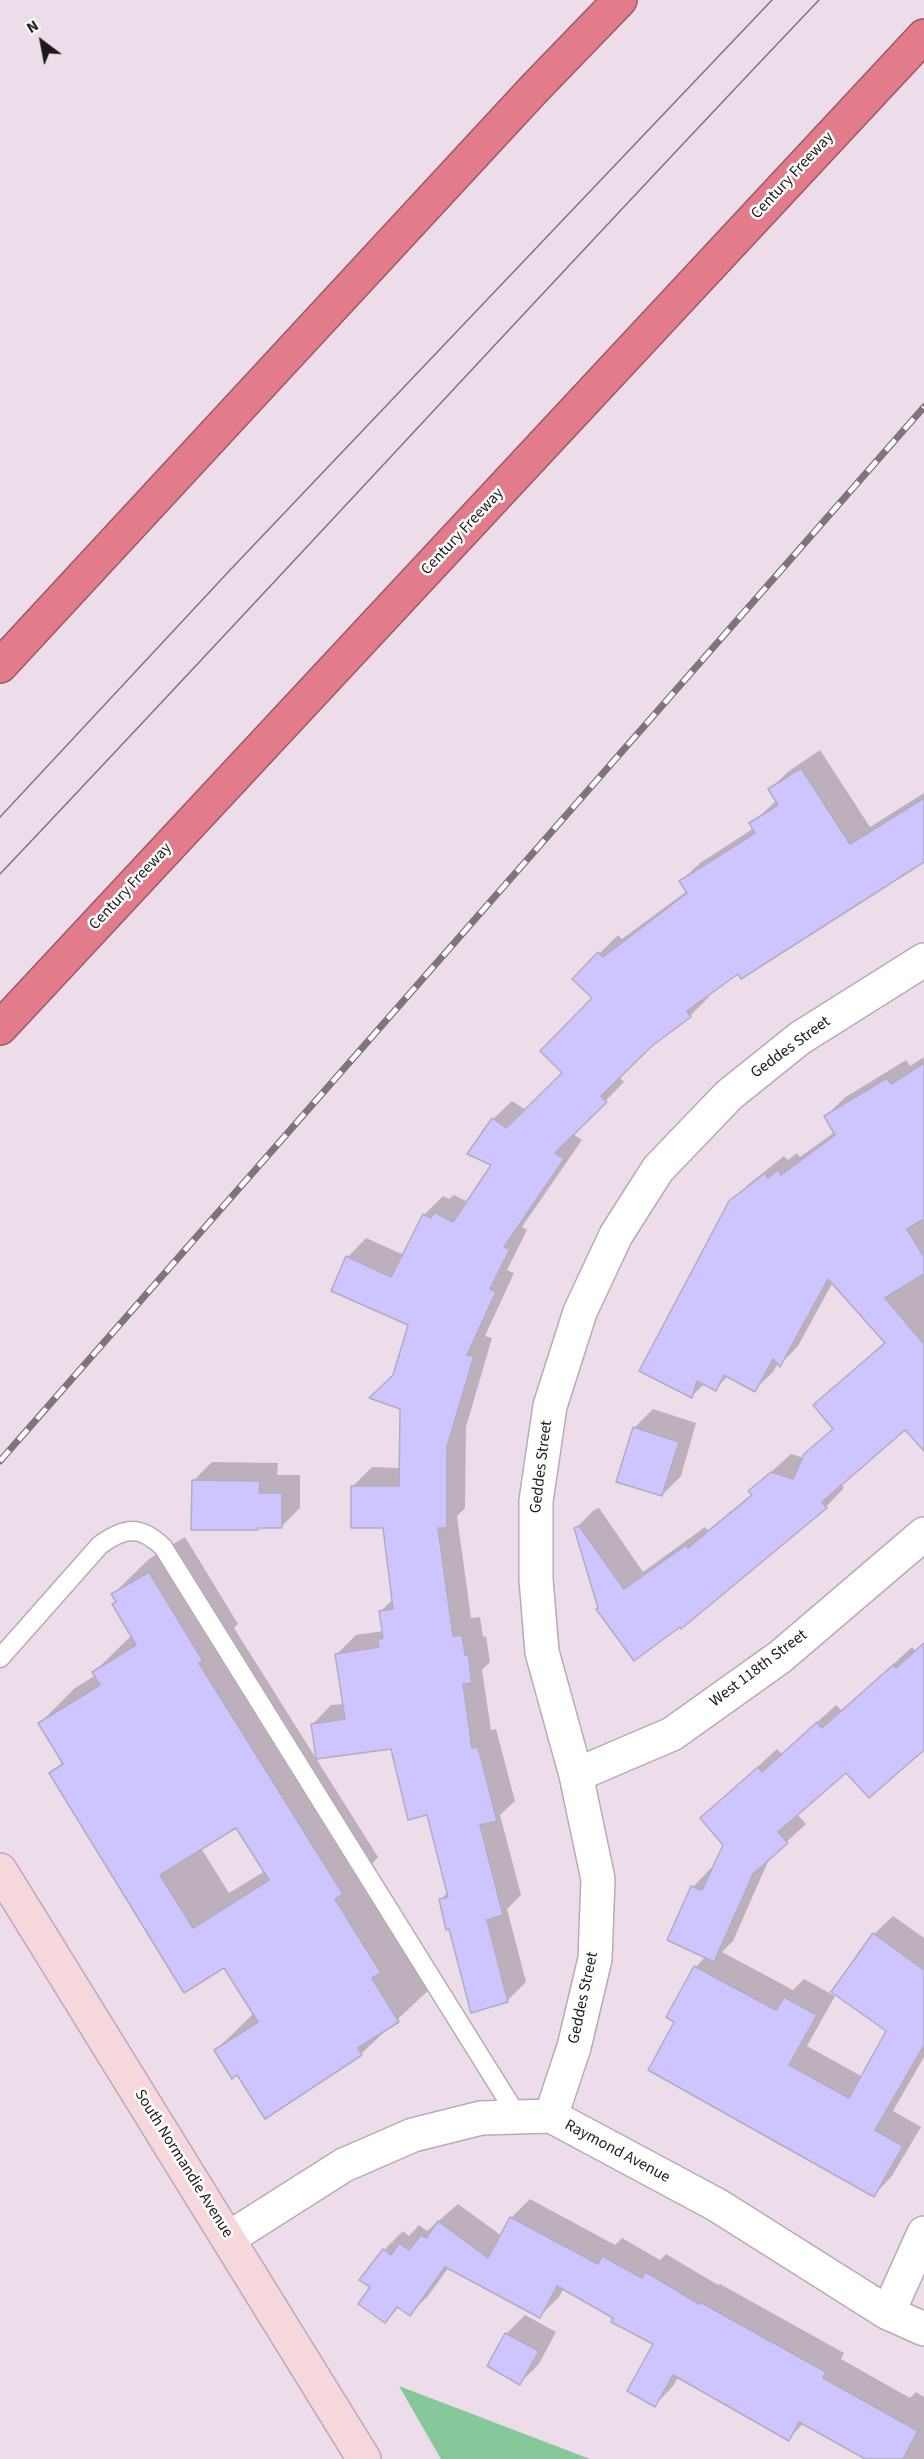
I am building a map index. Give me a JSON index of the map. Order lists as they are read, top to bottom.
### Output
{
  "streets": {
    "highway": ["Century Freeway"],
    "main road": ["South Normandie Avenue"],
    "street": ["Geddes Street", "West 118th Street", "Raymond Avenue"]
  },
  "crossings": [
    ["Geddes Street", "West 118th Street"],
    ["Geddes Street", "Raymond Avenue"],
    ["Raymond Avenue", "South Normandie Avenue"]
  ],
  "north": "top left"
}
